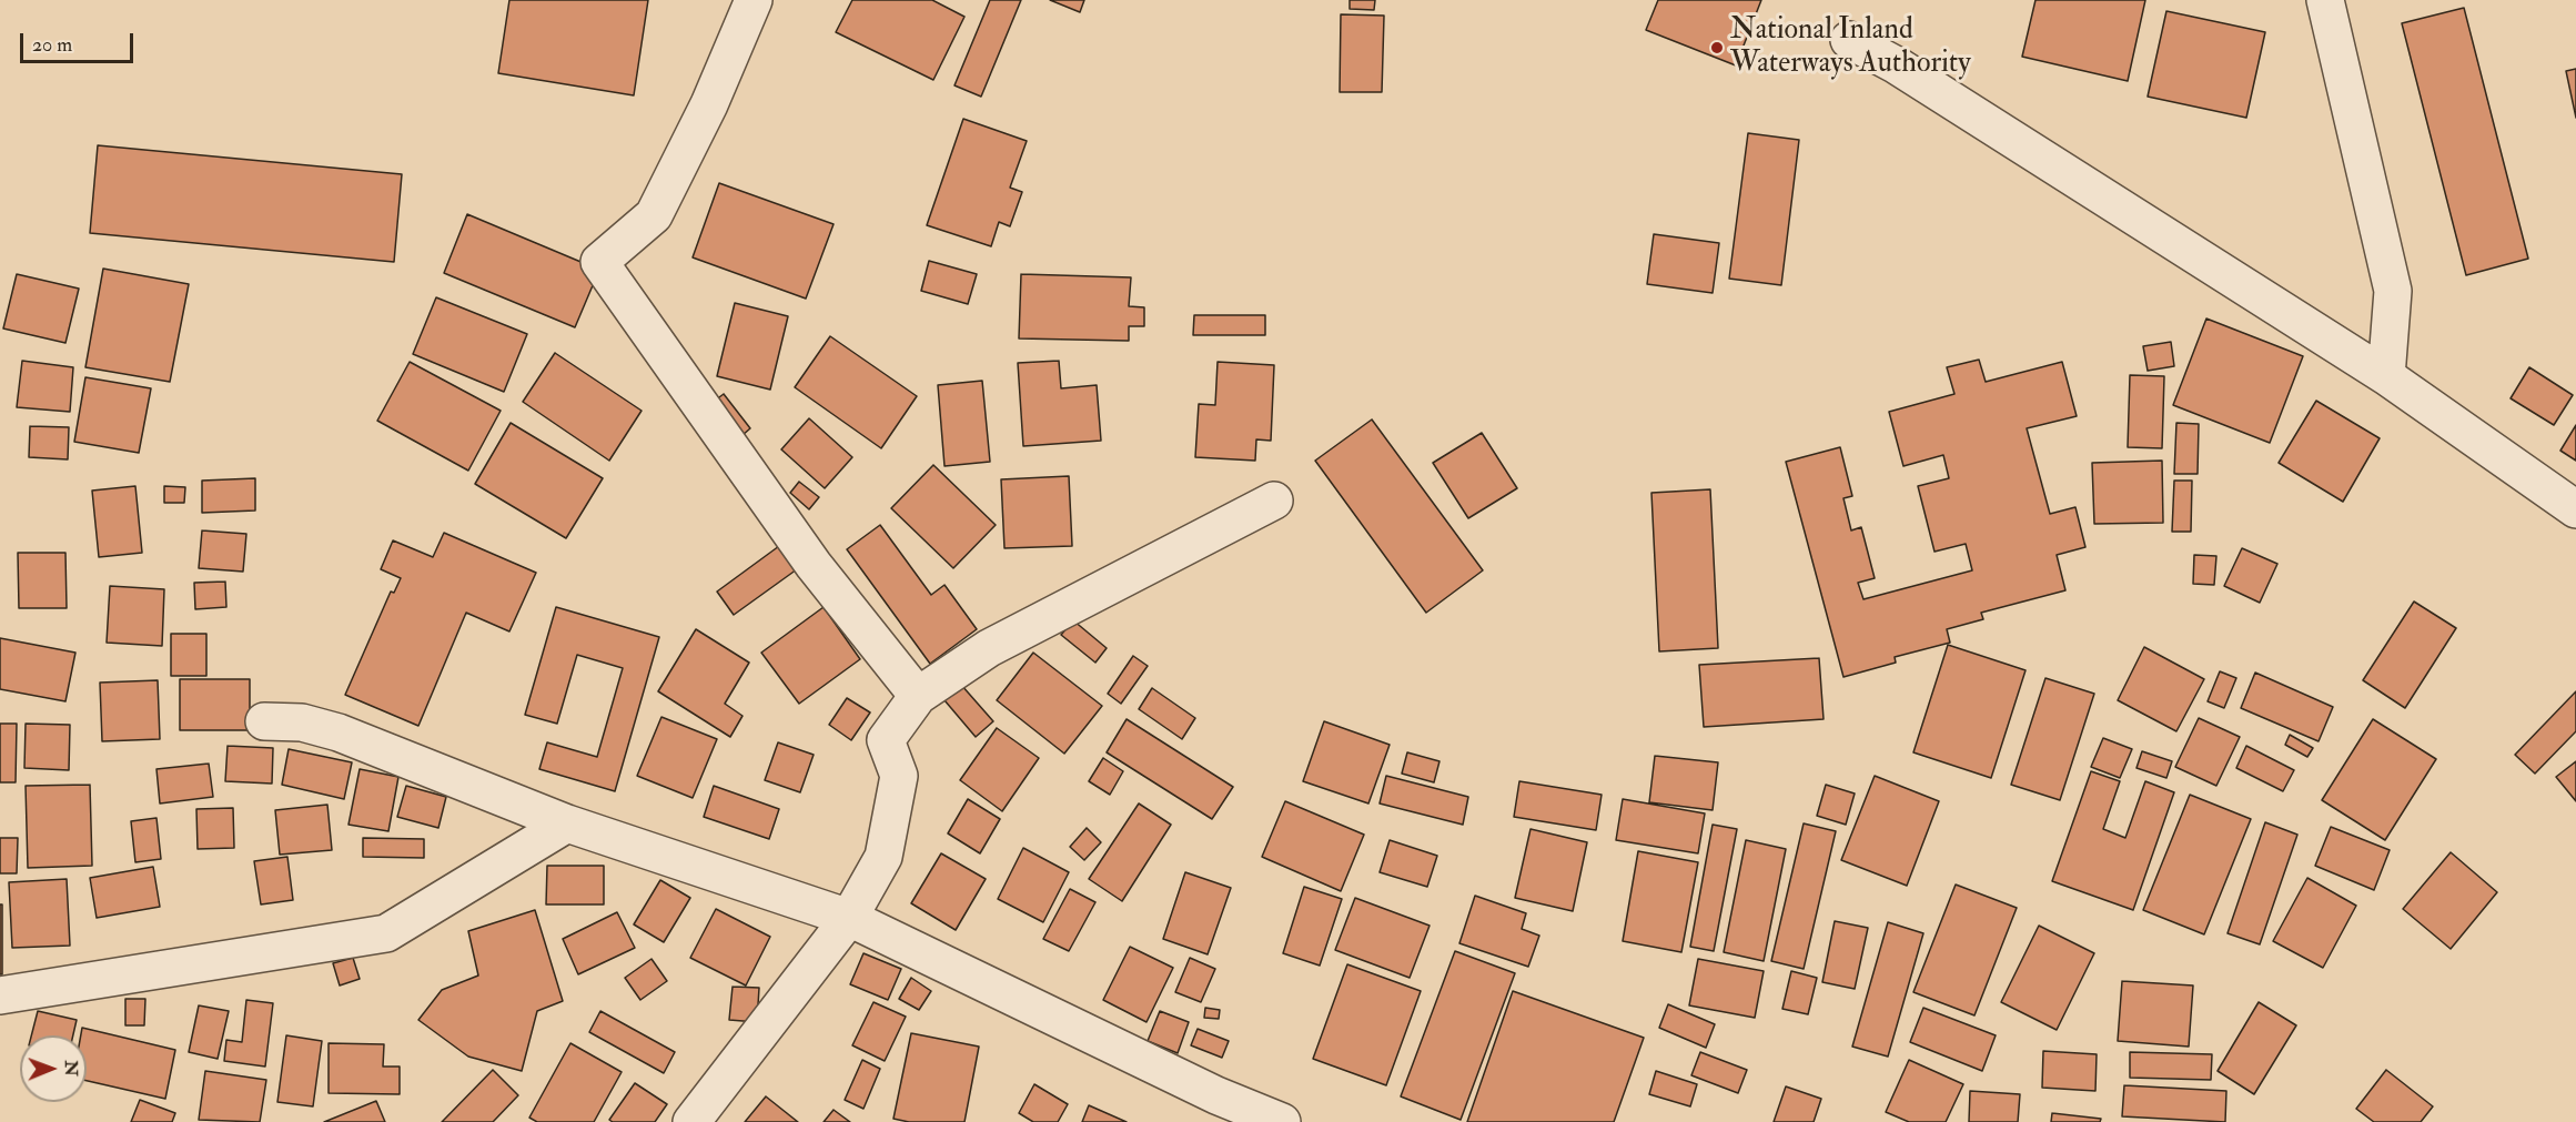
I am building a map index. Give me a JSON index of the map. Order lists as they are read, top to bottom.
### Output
{
  "places": ["National Inland Waterways Authority"],
  "scale_bar": "20 m",
  "north": "right"
}
